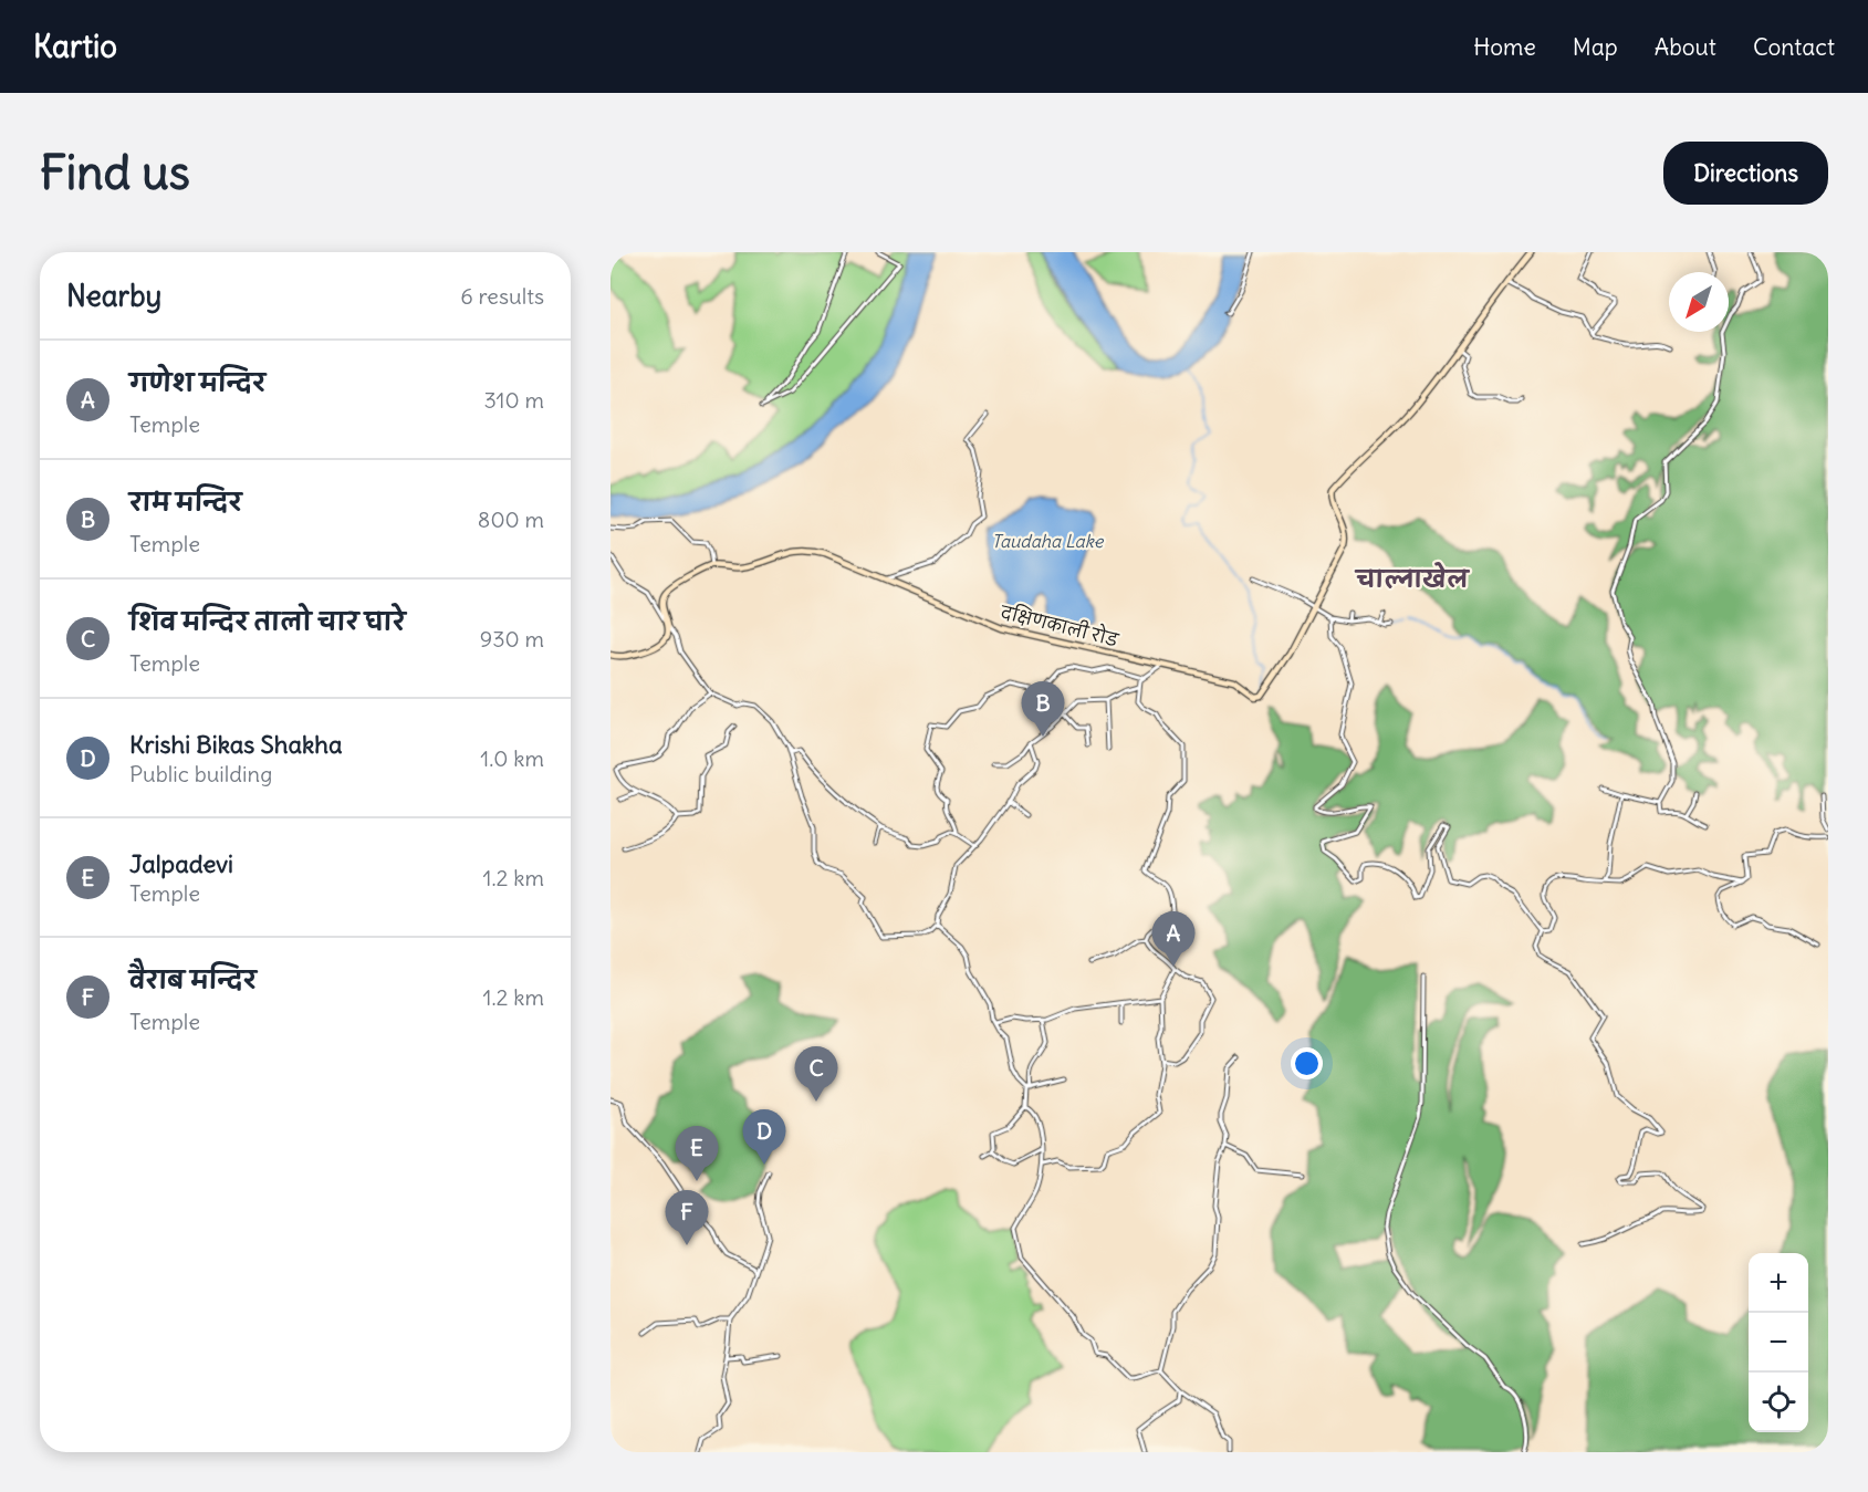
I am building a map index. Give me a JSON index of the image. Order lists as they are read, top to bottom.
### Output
{
  "streets": {
    "main road": ["दक्षिणकाली रोड"]
  },
  "districts": ["चाल्नाखेल"],
  "water": ["Taudaha Lake"],
  "north": "bottom left",
  "page": {
    "header": "Kartio",
    "nav": [
      "Home",
      "Map",
      "About",
      "Contact"
    ],
    "buttons": "Directions",
    "title": "Find us",
    "heading": ["Nearby", "6 results"],
    "list": [
      {
        "mark": "A",
        "name": "गणेश मन्दिर",
        "note": "Temple",
        "value": "310 m"
      },
      {
        "mark": "B",
        "name": "राम मन्दिर",
        "note": "Temple",
        "value": "800 m"
      },
      {
        "mark": "C",
        "name": "शिव मन्दिर तालो चार घारे",
        "note": "Temple",
        "value": "930 m"
      },
      {
        "mark": "D",
        "name": "Krishi Bikas Shakha",
        "note": "Public building",
        "value": "1.0 km"
      },
      {
        "mark": "E",
        "name": "Jalpadevi",
        "note": "Temple",
        "value": "1.2 km"
      },
      {
        "mark": "F",
        "name": "वैराब मन्दिर",
        "note": "Temple",
        "value": "1.2 km"
      }
    ],
    "pins": [
      "B",
      "A",
      "C",
      "D",
      "E",
      "F"
    ],
    "map_buttons": ["+", "−"]
  }
}
